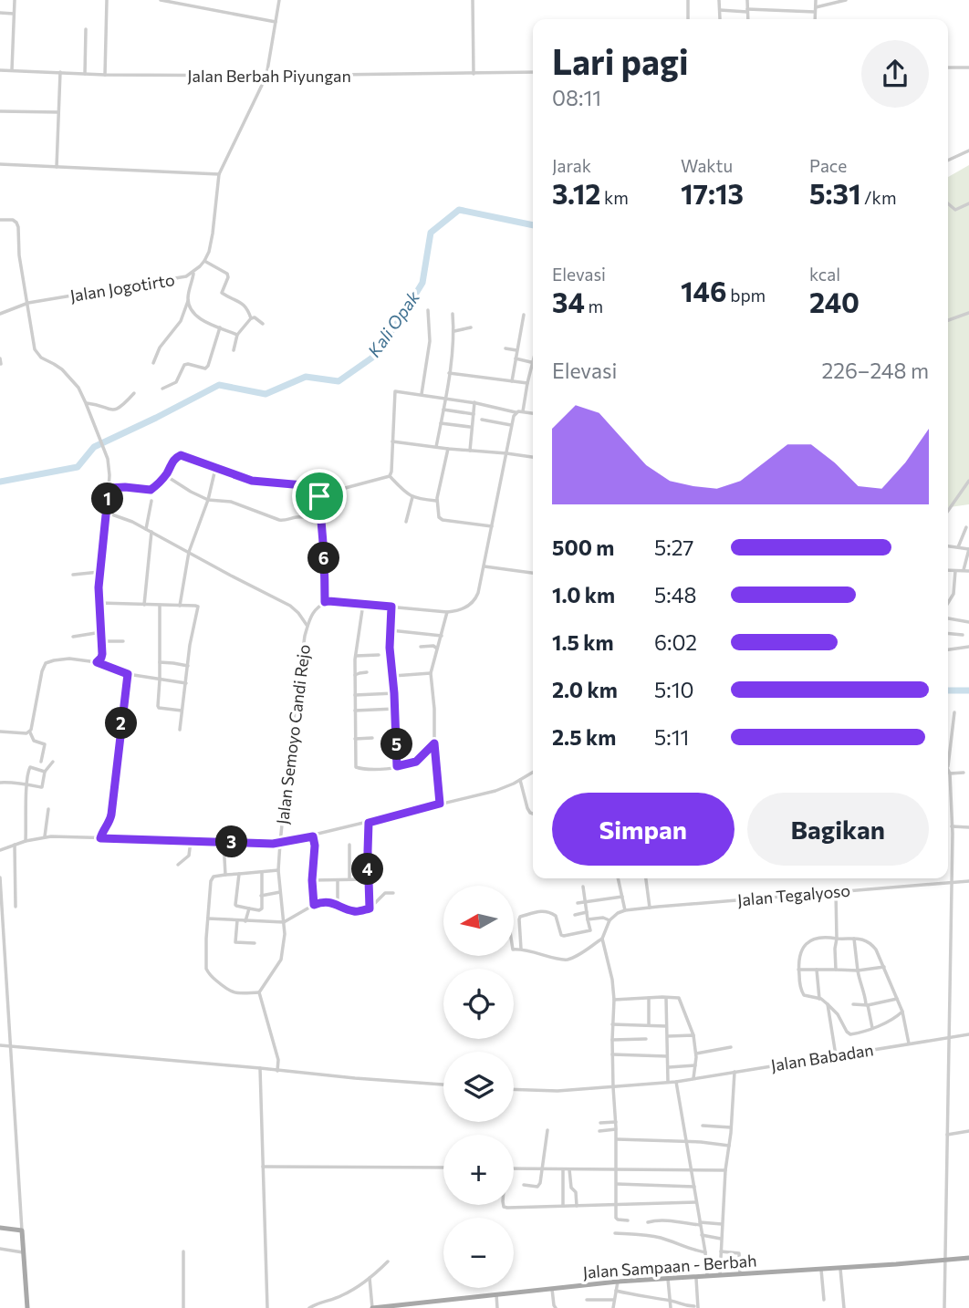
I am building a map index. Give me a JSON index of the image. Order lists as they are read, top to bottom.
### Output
{
  "streets": {
    "main road": ["Jalan Sampaan - Berbah"],
    "street": [
      "Jalan Berbah Piyungan",
      "Jalan Jogotirto",
      "Jalan Semoyo Candi Rejo",
      "Jalan Tegalyoso",
      "Jalan Babadan"
    ]
  },
  "crossings": [
    ["Jalan Berbah Piyungan", "Jalan Jogotirto"]
  ],
  "water": ["Kali Opak"],
  "north": "left",
  "page": {
    "heading": ["Lari pagi", "08:11"],
    "stats": [
      ["Jarak", "3.12 km"],
      ["Waktu", "17:13"],
      ["Pace", "5:31 /km"],
      ["Elevasi", "34 m"],
      ["146 bpm"],
      ["kcal", "240"]
    ],
    "chart": ["Elevasi", "226–248 m"],
    "pins": [
      "1",
      "6",
      "2",
      "5",
      "3",
      "4"
    ],
    "list": [
      {
        "name": "500 m",
        "note": "5:27"
      },
      {
        "name": "1.0 km",
        "note": "5:48"
      },
      {
        "name": "1.5 km",
        "note": "6:02"
      },
      {
        "name": "2.0 km",
        "note": "5:10"
      },
      {
        "name": "2.5 km",
        "note": "5:11"
      }
    ],
    "buttons": ["Simpan", "Bagikan"],
    "map_buttons": ["+", "−"]
  }
}
